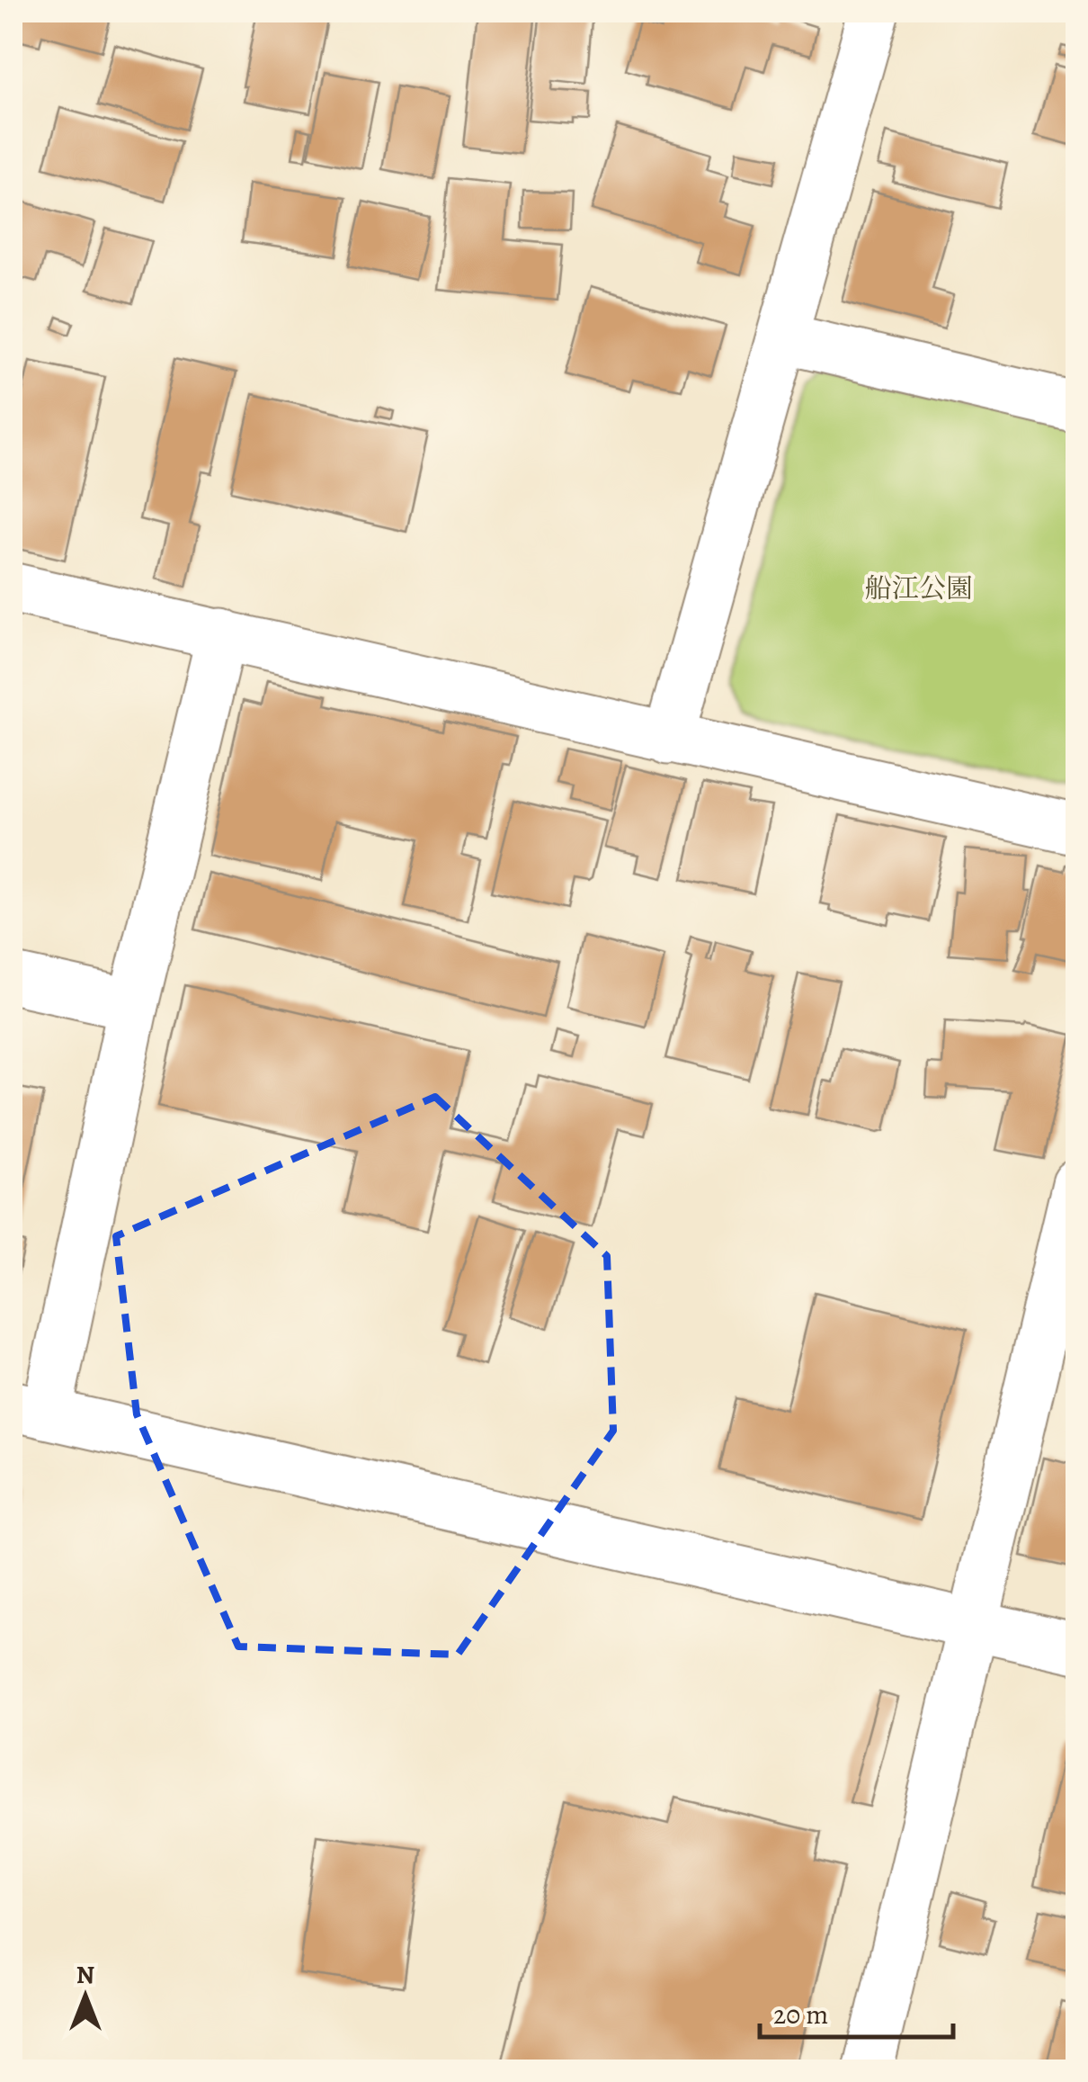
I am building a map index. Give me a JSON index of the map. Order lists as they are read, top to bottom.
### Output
{
  "parks": ["船江公園"],
  "scale_bar": "20 m",
  "north": "top"
}
